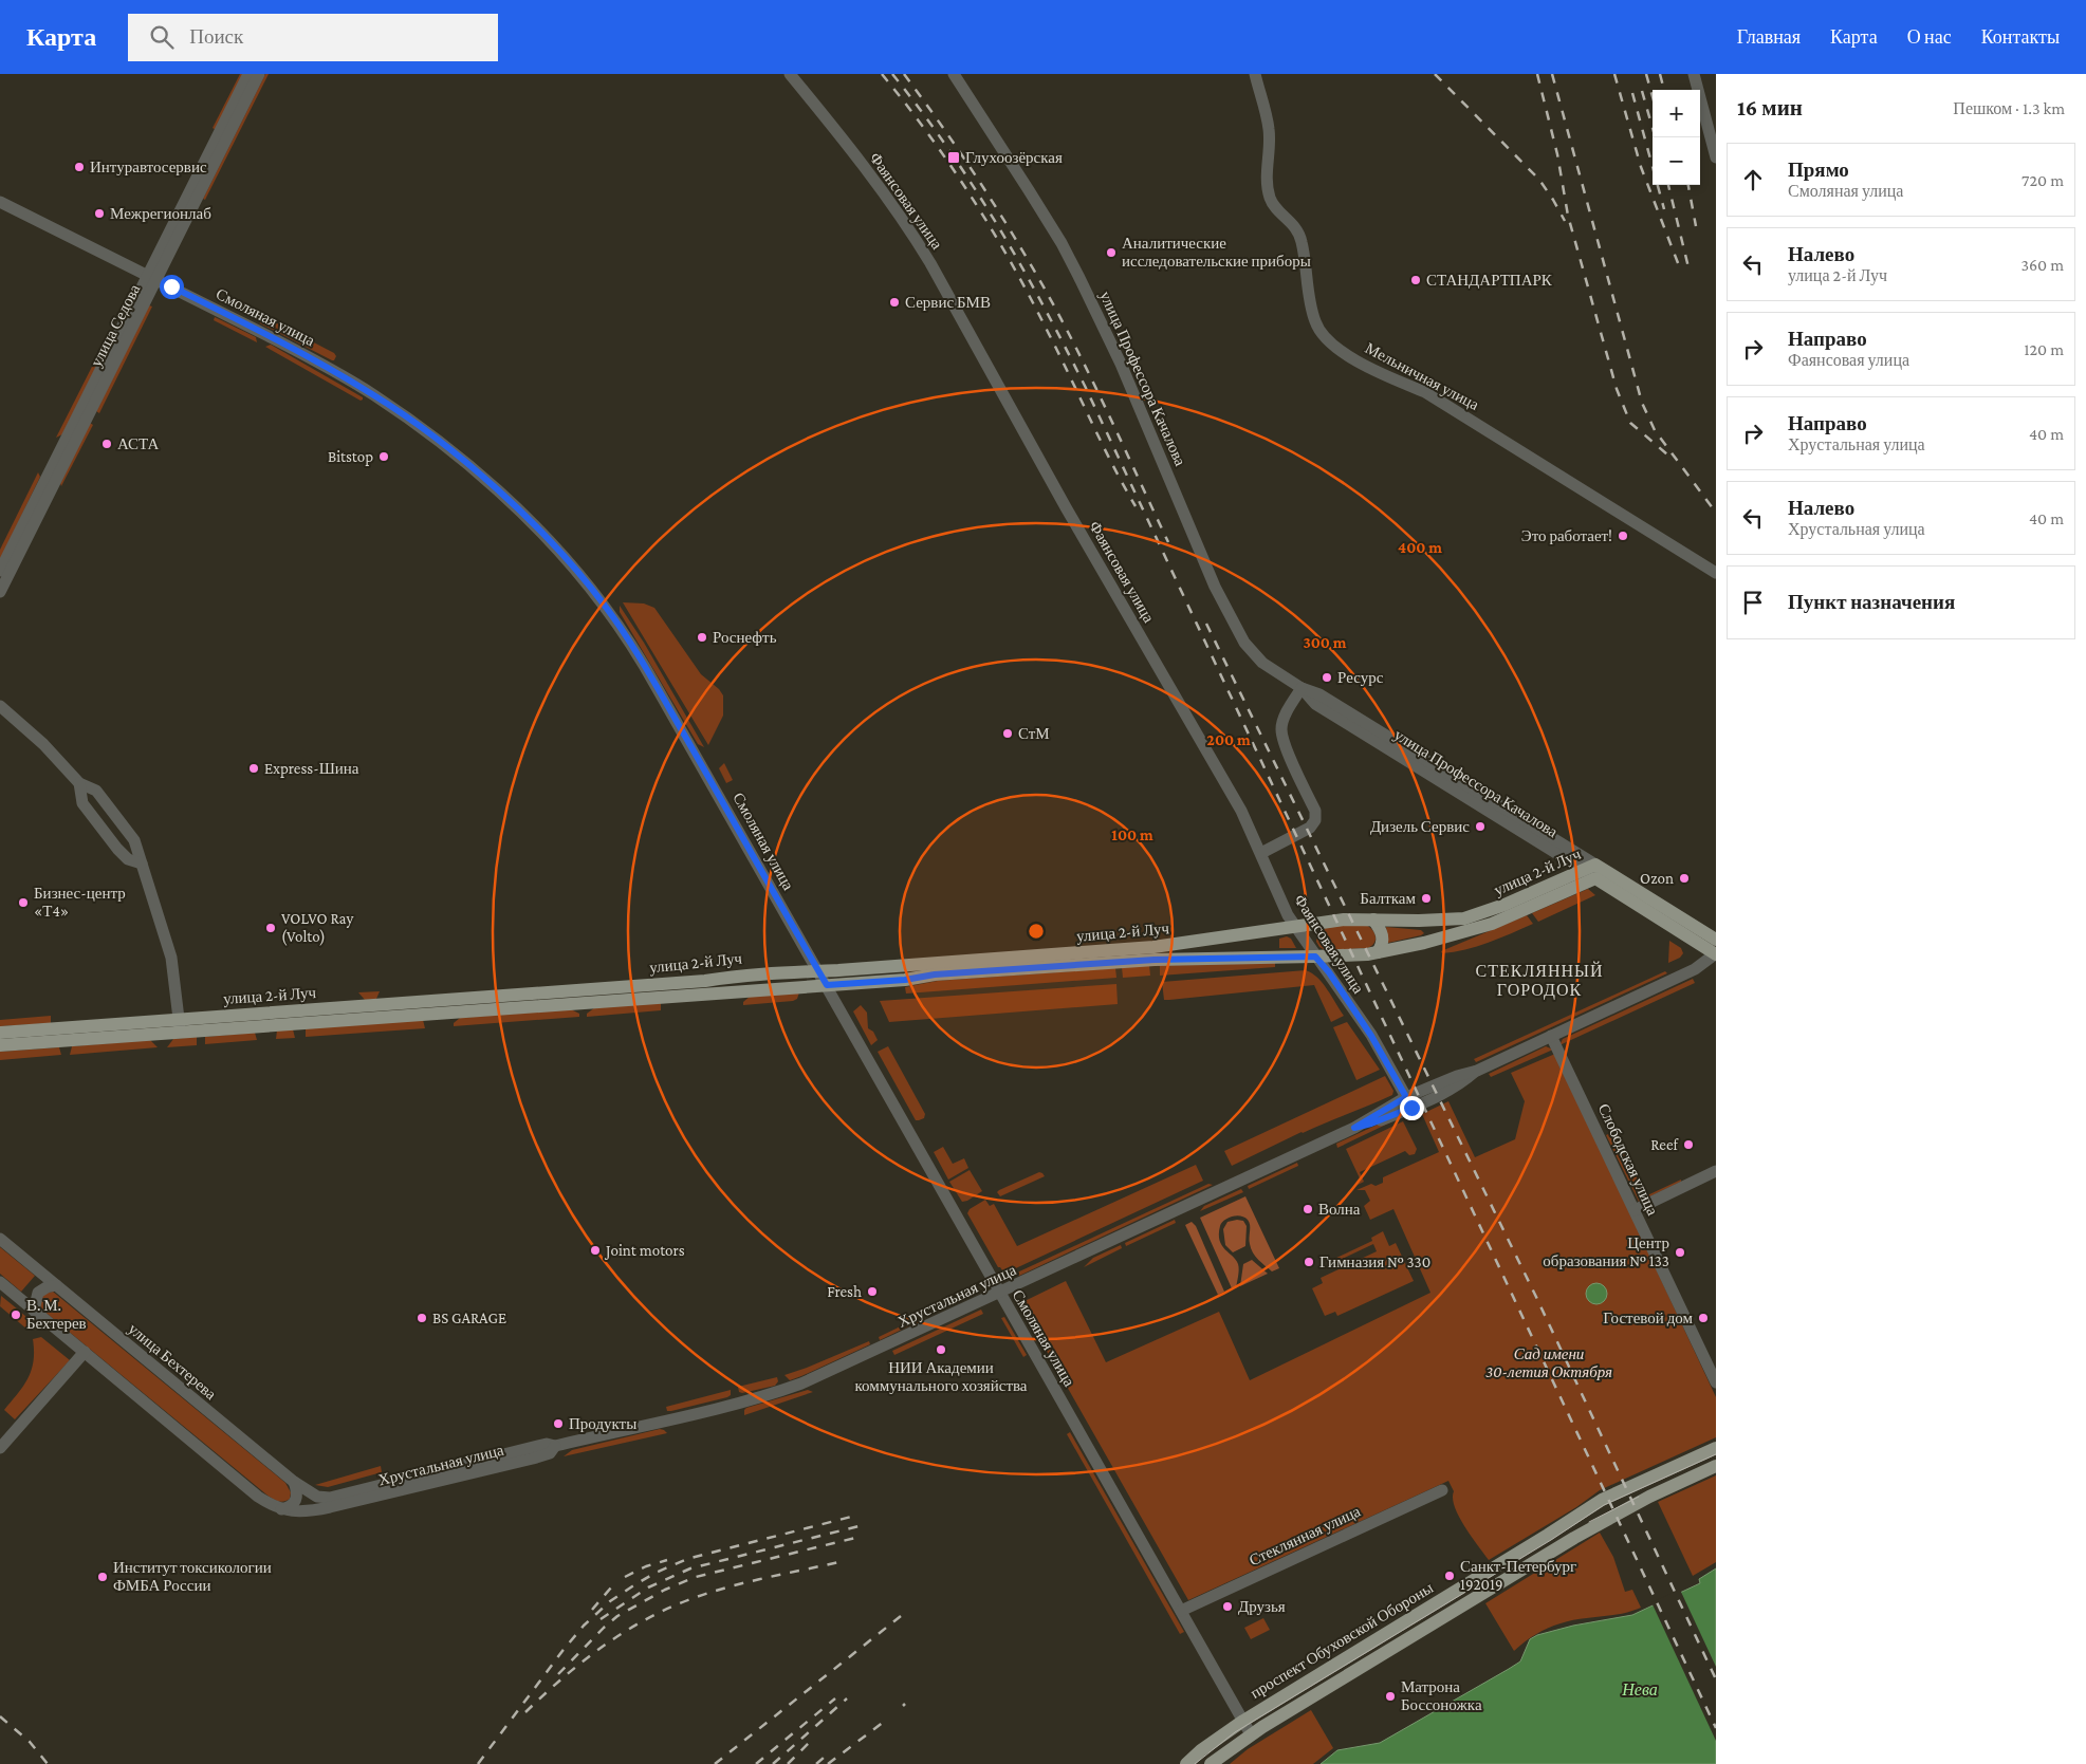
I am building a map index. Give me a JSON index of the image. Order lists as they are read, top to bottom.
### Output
{
  "streets": {
    "main road": ["улица Профессора Качалова", "улица 2-й Луч", "проспект Обуховской Обороны"],
    "street": [
      "Фаянсовая улица",
      "Смоляная улица",
      "улица Седова",
      "Мельничная улица",
      "Слободская улица",
      "Хрустальная улица",
      "улица Бехтерева",
      "Стеклянная улица"
    ]
  },
  "crossings": [
    ["Фаянсовая улица", "улица 2-й Луч"],
    ["Фаянсовая улица", "Хрустальная улица"],
    ["Смоляная улица", "улица Седова"],
    ["Смоляная улица", "улица 2-й Луч"],
    ["Смоляная улица", "Хрустальная улица"],
    ["Смоляная улица", "Стеклянная улица"],
    ["Смоляная улица", "проспект Обуховской Обороны"],
    ["улица Профессора Качалова", "улица 2-й Луч"],
    ["улица Профессора Качалова", "Хрустальная улица"],
    ["Слободская улица", "Хрустальная улица"],
    ["Хрустальная улица", "улица Бехтерева"]
  ],
  "districts": ["СТЕКЛЯННЫЙ ГОРОДОК"],
  "water": ["Нева"],
  "parks": ["Сад имени 30-летия Октября"],
  "places": {
    "transit": ["Глухоозёрская"],
    "other": [
      "Интуравтосервис",
      "Межрегионлаб",
      "Аналитические исследовательские приборы",
      "СТАНДАРТПАРК",
      "Сервис БМВ",
      "АСТА",
      "Bitstop",
      "Это работает!",
      "Роснефть",
      "Ресурс",
      "СтМ",
      "Express-Шина",
      "Дизель Сервис",
      "Ozon",
      "Балткам",
      "Бизнес-центр «Т4»",
      "VOLVO Ray (Volto)",
      "Reef",
      "Волна",
      "Joint motors",
      "Центр образования № 133",
      "Гимназия № 330",
      "Fresh",
      "В. М. Бехтерев",
      "BS GARAGE",
      "Гостевой дом",
      "НИИ Академии коммунального хозяйства",
      "Продукты",
      "Санкт-Петербург 192019",
      "Институт токсикологии ФМБА России",
      "Друзья",
      "Матрона Боссоножка"
    ]
  },
  "page": {
    "header": "Карта",
    "search": "Поиск",
    "nav": [
      "Главная",
      "Карта",
      "О нас",
      "Контакты"
    ],
    "heading": ["16 мин", "Пешком · 1.3 km"],
    "map_buttons": ["+", "−"],
    "list": [
      ["Прямо", "Смоляная улица", "720 m"],
      ["Налево", "улица 2-й Луч", "360 m"],
      ["Направо", "Фаянсовая улица", "120 m"],
      ["Направо", "Хрустальная улица", "40 m"],
      ["Налево", "Хрустальная улица", "40 m"],
      "Пункт назначения"
    ]
  },
  "rings": [
    "400 m",
    "300 m",
    "200 m",
    "100 m"
  ]
}
